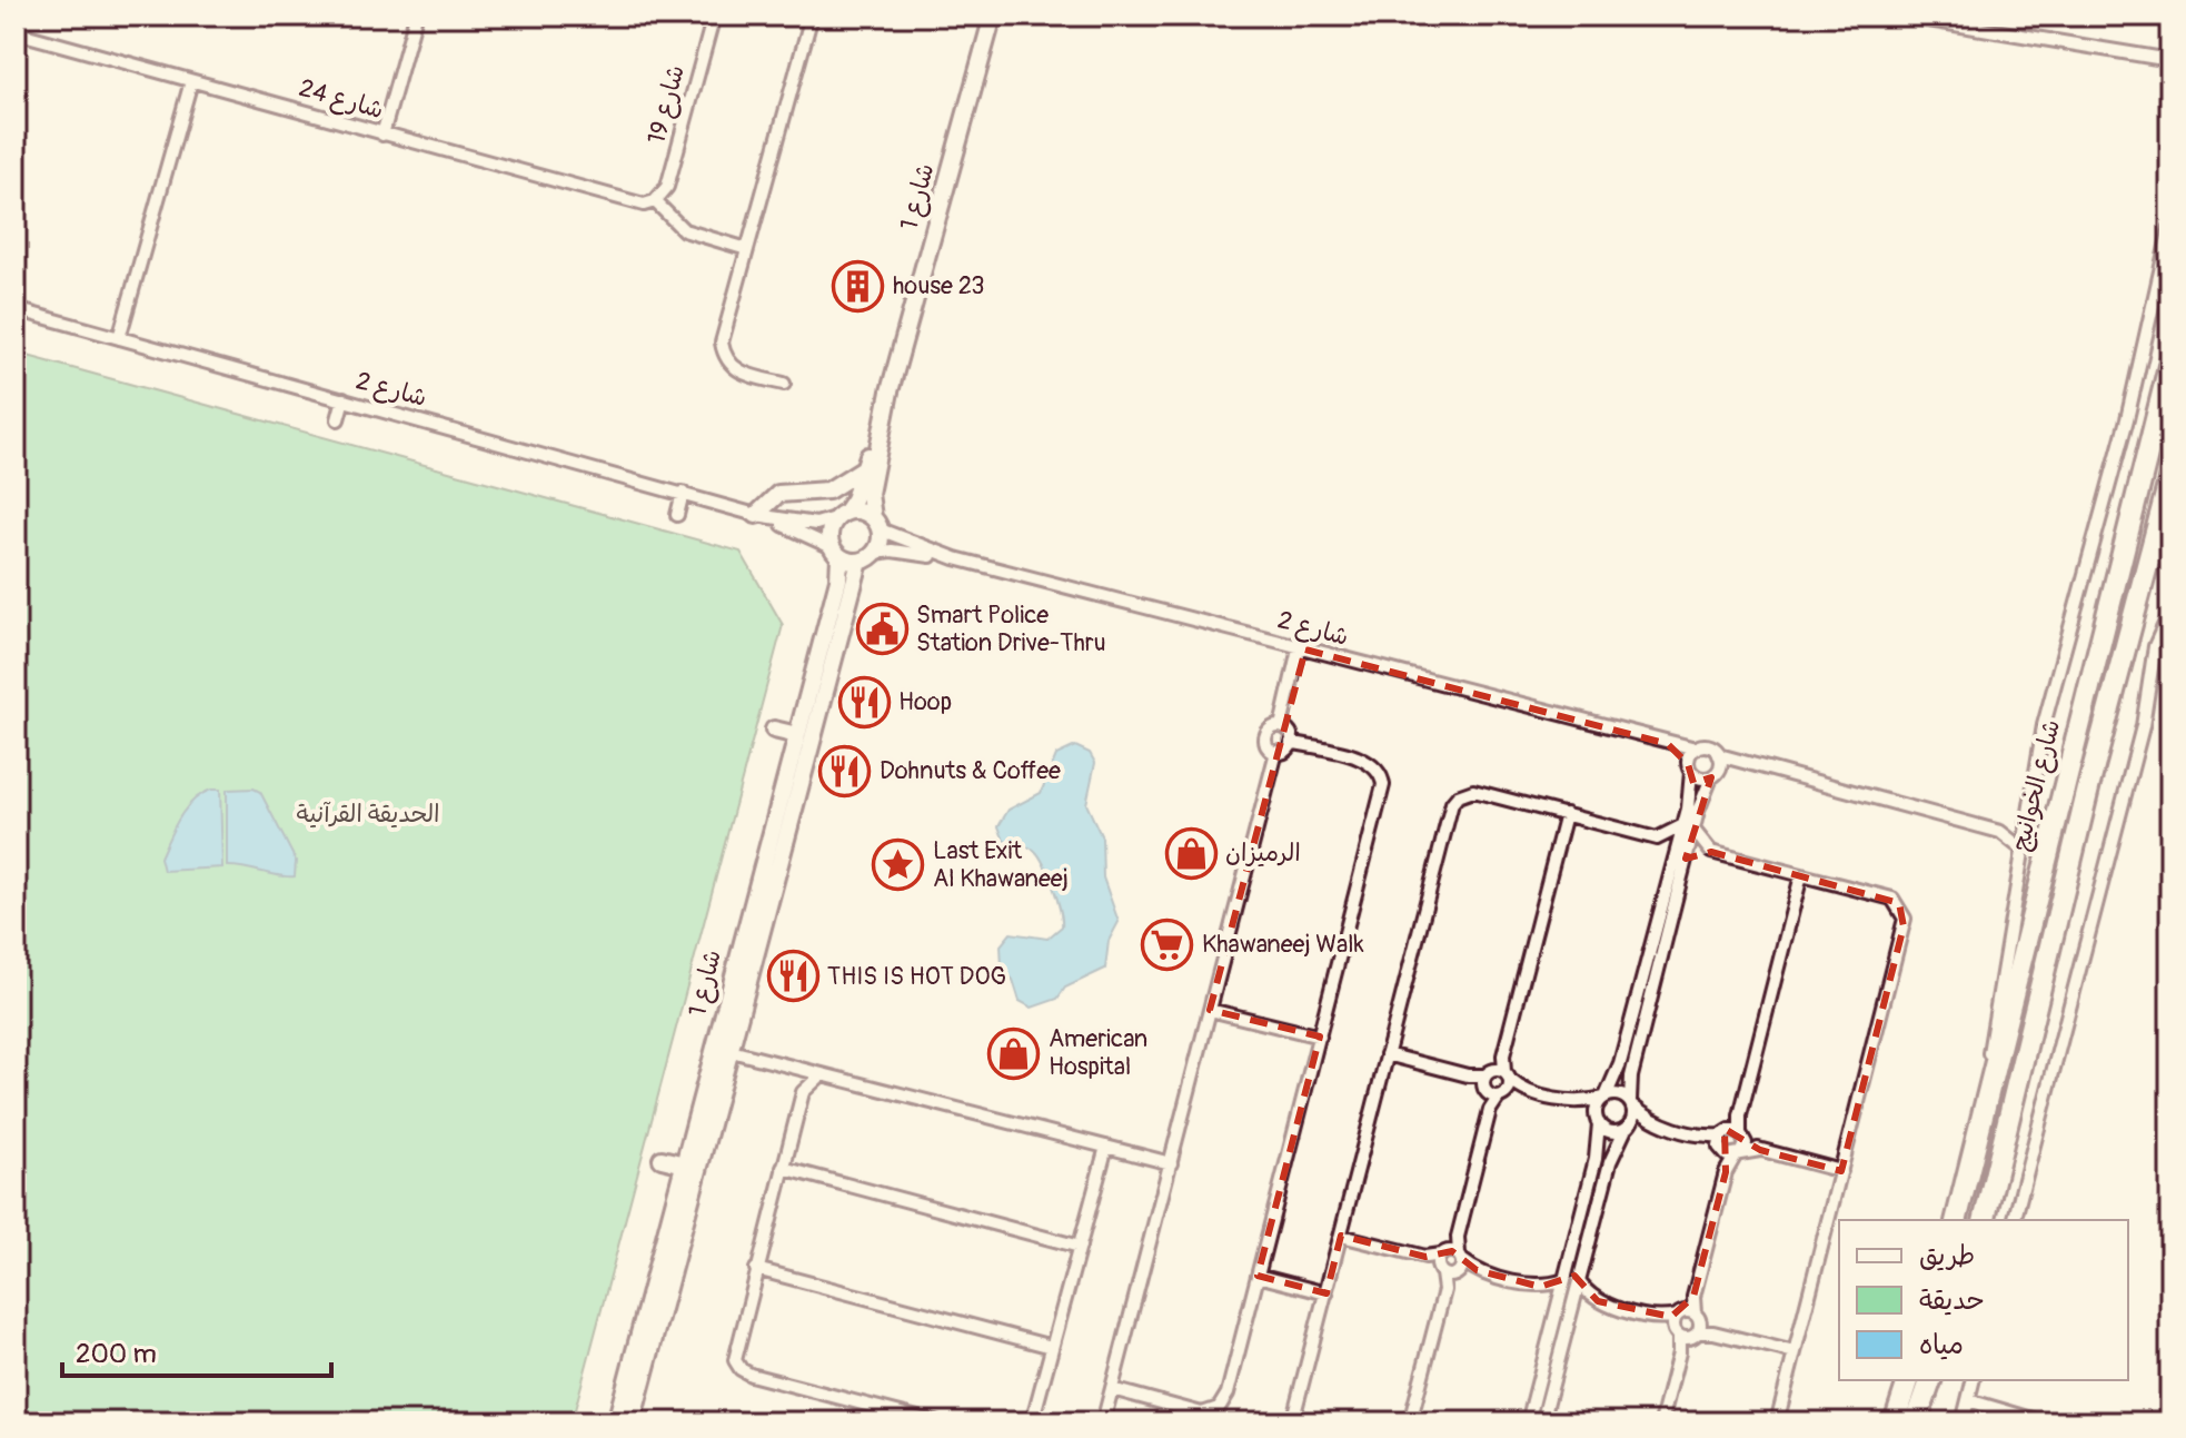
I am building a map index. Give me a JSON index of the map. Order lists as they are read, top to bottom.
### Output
{
  "streets": {
    "highway": ["شارع الخوانيج"],
    "street": [
      "شارع 24",
      "شارع 19",
      "شارع 1",
      "شارع 2"
    ]
  },
  "crossings": [
    ["شارع 24", "شارع 19"],
    ["شارع 1", "شارع 2"]
  ],
  "parks": ["الحديقة القرآنية"],
  "places": {
    "building": ["house 23"],
    "public building": ["Smart Police Station Drive-Thru"],
    "restaurant": ["Hoop", "Dohnuts & Coffee", "THIS IS HOT DOG"],
    "shop": ["الرميزان", "American Hospital"],
    "place": ["Last Exit Al Khawaneej"],
    "supermarket": ["Khawaneej Walk"]
  },
  "legend": ["طريق", "حديقة", "مياه"],
  "scale_bar": "200 m"
}
